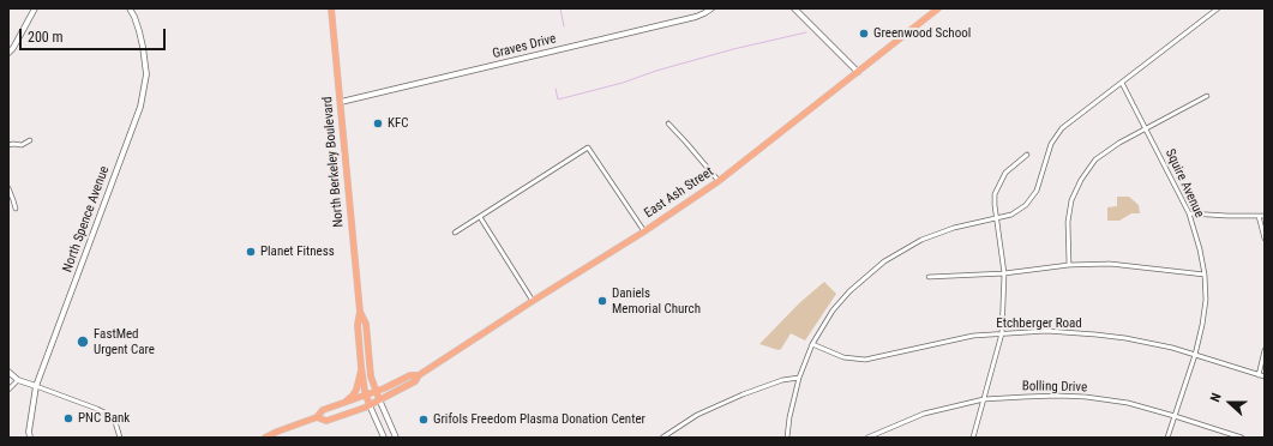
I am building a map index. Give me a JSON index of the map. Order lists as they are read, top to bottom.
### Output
{
  "streets": {
    "main road": ["North Berkeley Boulevard", "East Ash Street"],
    "street": [
      "Graves Drive",
      "Squire Avenue",
      "North Spence Avenue",
      "Etchberger Road",
      "Bolling Drive"
    ]
  },
  "crossings": [
    ["Graves Drive", "North Berkeley Boulevard"],
    ["North Berkeley Boulevard", "East Ash Street"],
    ["Squire Avenue", "Etchberger Road"],
    ["Squire Avenue", "Bolling Drive"]
  ],
  "places": [
    "Greenwood School",
    "KFC",
    "Planet Fitness",
    "Daniels Memorial Church",
    "FastMed Urgent Care",
    "PNC Bank",
    "Grifols Freedom Plasma Donation Center"
  ],
  "scale_bar": "200 m",
  "north": "left"
}
